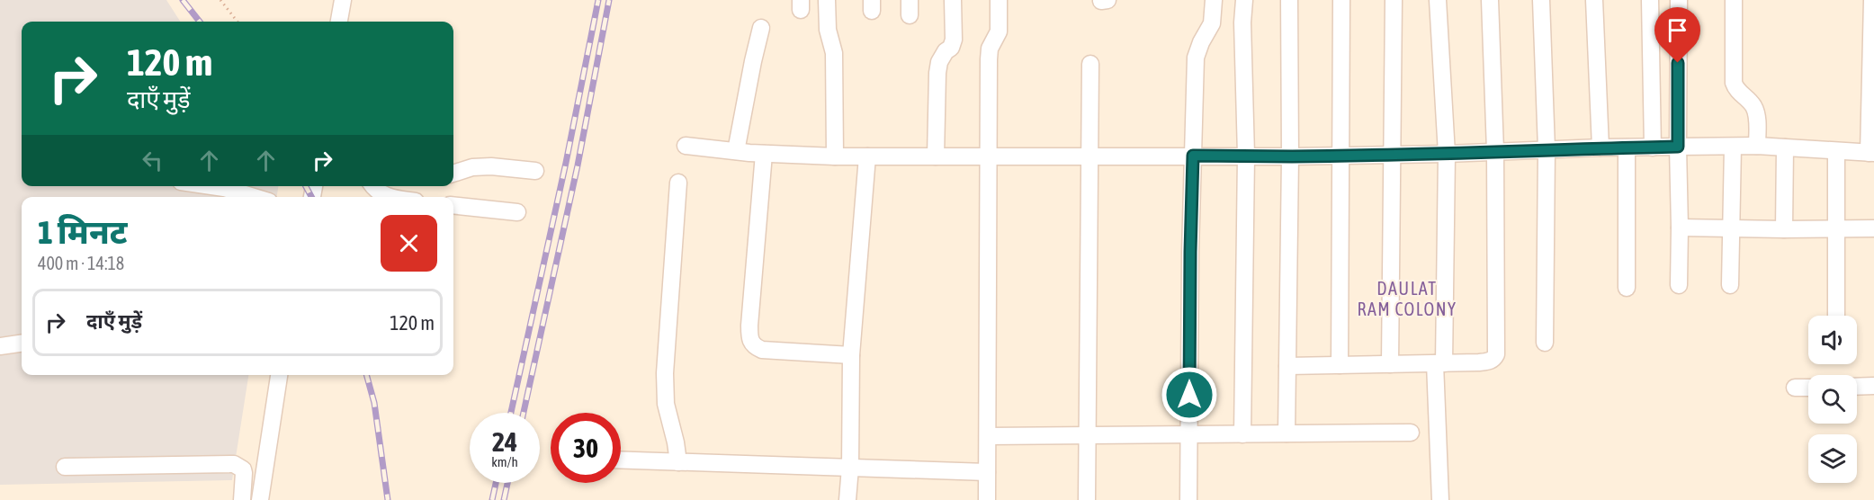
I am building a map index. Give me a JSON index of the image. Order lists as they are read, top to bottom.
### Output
{
  "districts": ["DAULAT RAM COLONY"],
  "page": {
    "turn": ["120 m", "दाएँ मुड़ें"],
    "heading": ["1 मिनट", "400 m · 14:18"],
    "list": [
      {
        "name": "दाएँ मुड़ें",
        "value": "120 m"
      }
    ],
    "speed": "24 km/h",
    "limit": "30"
  }
}
